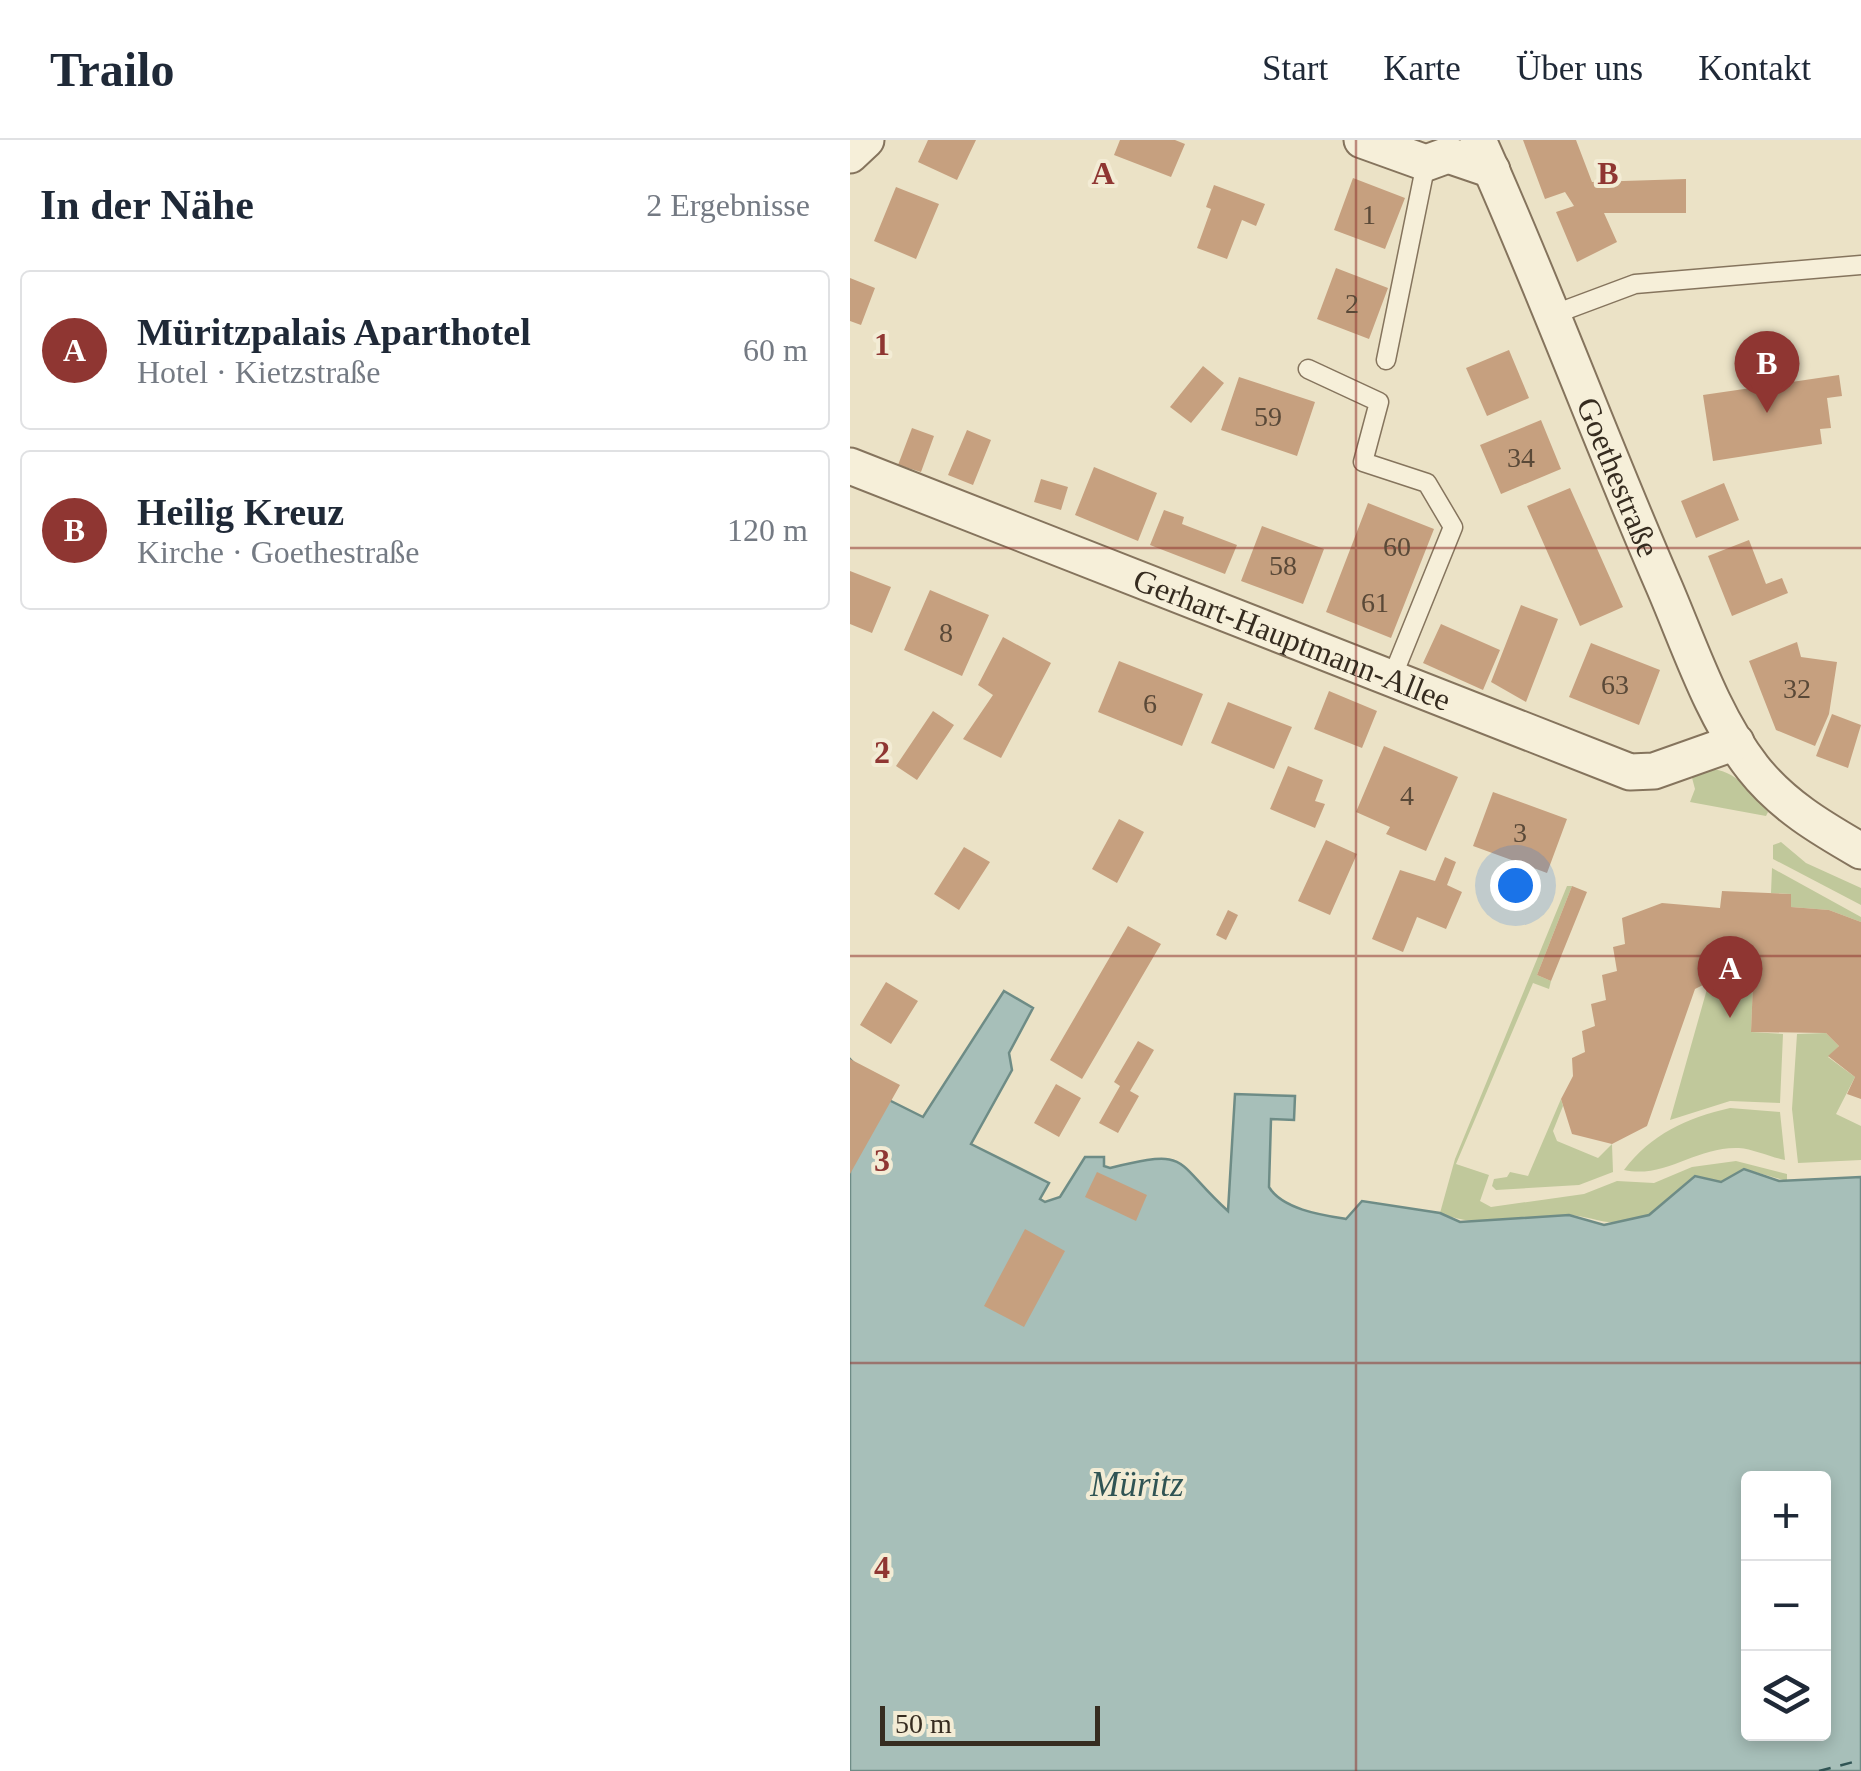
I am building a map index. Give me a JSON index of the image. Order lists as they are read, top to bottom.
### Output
{
  "streets": {
    "street": ["Goethestraße", "Gerhart-Hauptmann-Allee"]
  },
  "crossings": [
    ["Goethestraße", "Gerhart-Hauptmann-Allee"]
  ],
  "water": ["Müritz"],
  "house_numbers": [
    "1",
    "2",
    "59",
    "34",
    "60",
    "58",
    "61",
    "8",
    "63",
    "32",
    "6",
    "4",
    "3"
  ],
  "scale_bar": "50 m",
  "page": {
    "header": "Trailo",
    "nav": [
      "Start",
      "Karte",
      "Über uns",
      "Kontakt"
    ],
    "heading": ["In der Nähe", "2 Ergebnisse"],
    "list": [
      {
        "mark": "A",
        "name": "Müritzpalais Aparthotel",
        "note": "Hotel · Kietzstraße",
        "value": "60 m"
      },
      {
        "mark": "B",
        "name": "Heilig Kreuz",
        "note": "Kirche · Goethestraße",
        "value": "120 m"
      }
    ],
    "pins": ["B", "A"],
    "map_buttons": ["+", "−"],
    "scale": "50 m"
  },
  "grid": {
    "columns": ["A", "B"],
    "rows": [
      "1",
      "2",
      "3",
      "4"
    ]
  }
}
